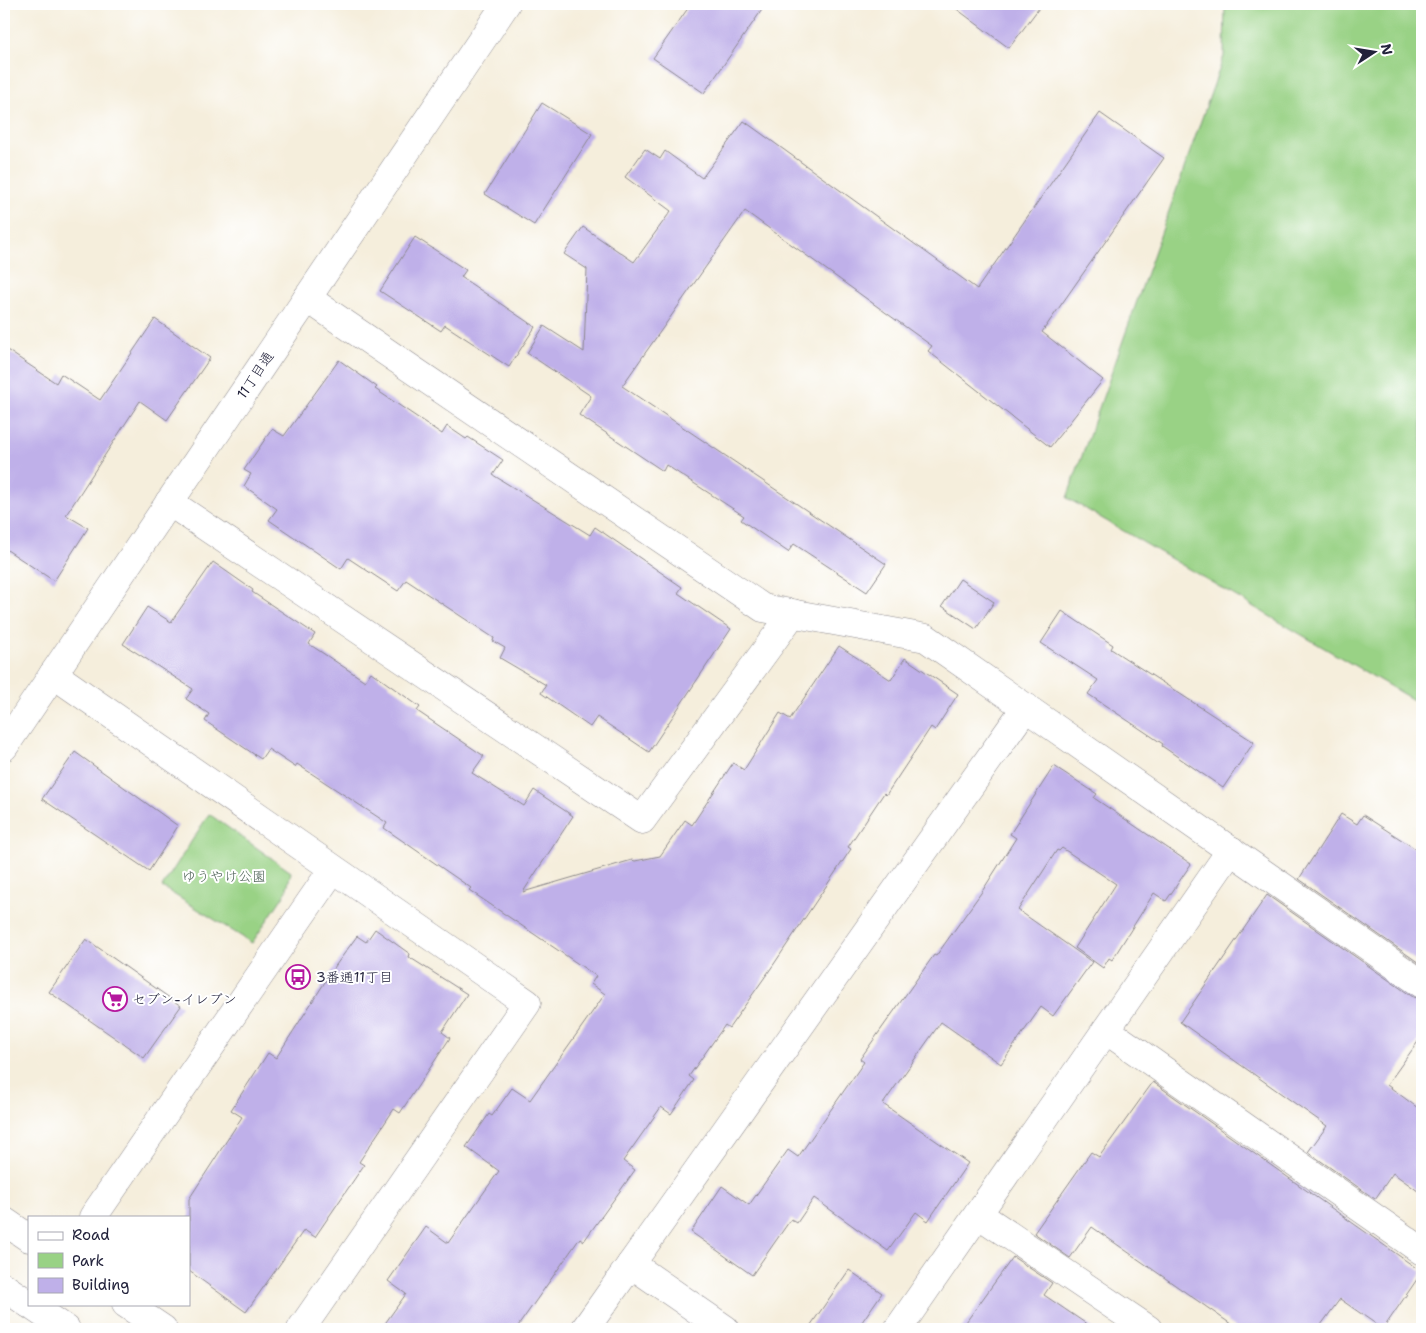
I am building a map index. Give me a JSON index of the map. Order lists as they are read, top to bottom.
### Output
{
  "streets": {
    "street": ["11丁目通"]
  },
  "parks": ["ゆうやけ公園"],
  "places": {
    "bus stop": ["3番通11丁目"],
    "supermarket": ["セブン-イレブン"]
  },
  "legend": ["Road", "Park", "Building"],
  "north": "right"
}
